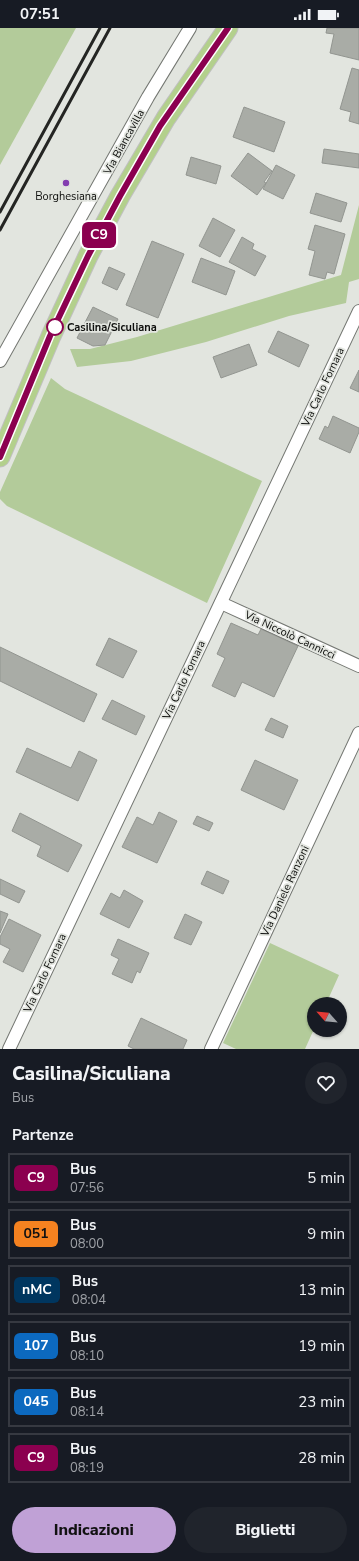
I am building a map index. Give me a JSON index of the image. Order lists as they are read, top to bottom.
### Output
{
  "streets": {
    "street": [
      "Via Biancavilla",
      "Via Carlo Fornara",
      "Via Niccolò Cannicci",
      "Via Daniele Ranzoni"
    ]
  },
  "crossings": [
    ["Via Carlo Fornara", "Via Niccolò Cannicci"]
  ],
  "places": ["Borghesiana", "Casilina/Siculiana"],
  "lines": ["bus line C9"],
  "north": "top left",
  "page": {
    "status": "07:51",
    "on_map": "C9",
    "heading": [
      ["Casilina/Siculiana", "Bus"],
      "Partenze"
    ],
    "list": [
      {
        "mark": "C9",
        "name": "Bus",
        "note": "07:56",
        "value": "5 min"
      },
      {
        "mark": "051",
        "name": "Bus",
        "note": "08:00",
        "value": "9 min"
      },
      {
        "mark": "nMC",
        "name": "Bus",
        "note": "08:04",
        "value": "13 min"
      },
      {
        "mark": "107",
        "name": "Bus",
        "note": "08:10",
        "value": "19 min"
      },
      {
        "mark": "045",
        "name": "Bus",
        "note": "08:14",
        "value": "23 min"
      },
      {
        "mark": "C9",
        "name": "Bus",
        "note": "08:19",
        "value": "28 min"
      }
    ],
    "buttons": ["Indicazioni", "Biglietti"]
  }
}
